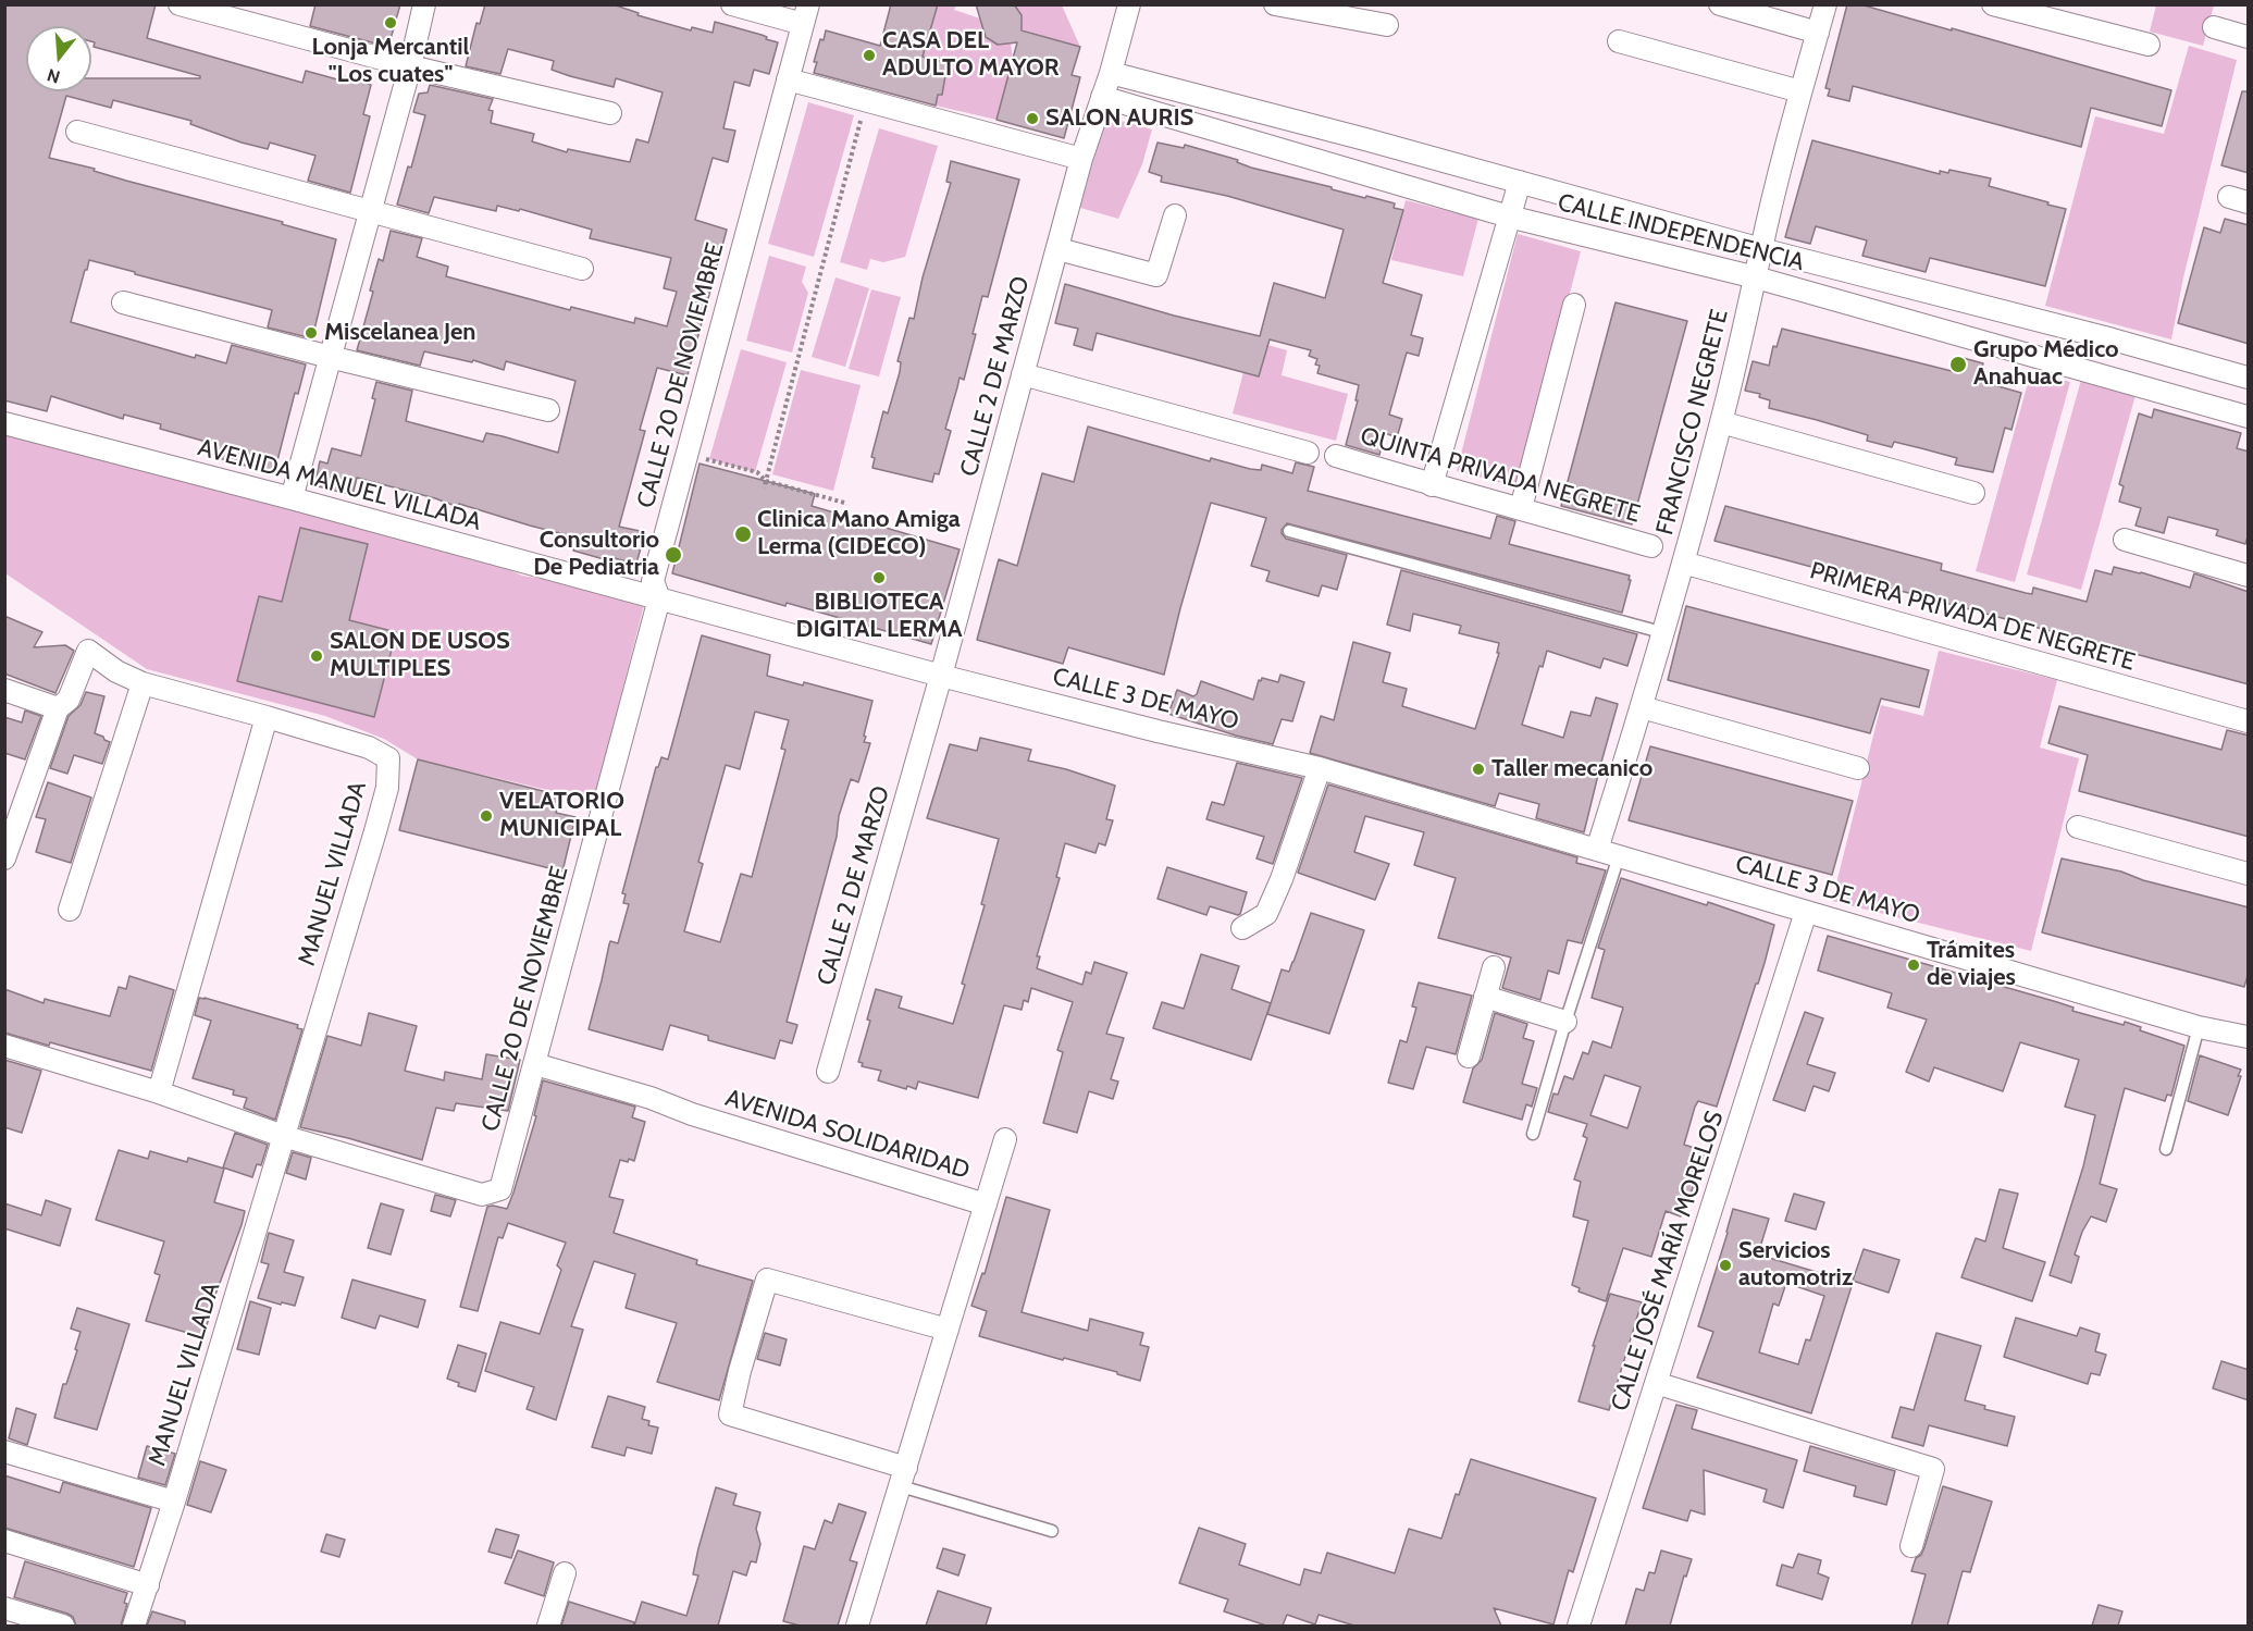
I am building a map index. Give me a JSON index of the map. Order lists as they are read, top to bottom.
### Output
{
  "streets": {
    "street": [
      "CALLE INDEPENDENCIA",
      "CALLE 20 DE NOVIEMBRE",
      "CALLE 2 DE MARZO",
      "FRANCISCO NEGRETE",
      "QUINTA PRIVADA NEGRETE",
      "AVENIDA MANUEL VILLADA",
      "PRIMERA PRIVADA DE NEGRETE",
      "CALLE 3 DE MAYO",
      "MANUEL VILLADA",
      "AVENIDA SOLIDARIDAD",
      "CALLE JOSÉ MARÍA MORELOS"
    ]
  },
  "crossings": [
    ["CALLE INDEPENDENCIA", "CALLE 2 DE MARZO"],
    ["CALLE INDEPENDENCIA", "FRANCISCO NEGRETE"],
    ["CALLE 20 DE NOVIEMBRE", "AVENIDA MANUEL VILLADA"],
    ["CALLE 20 DE NOVIEMBRE", "CALLE 3 DE MAYO"],
    ["CALLE 20 DE NOVIEMBRE", "MANUEL VILLADA"],
    ["CALLE 20 DE NOVIEMBRE", "AVENIDA SOLIDARIDAD"],
    ["CALLE 2 DE MARZO", "CALLE 3 DE MAYO"],
    ["FRANCISCO NEGRETE", "PRIMERA PRIVADA DE NEGRETE"],
    ["FRANCISCO NEGRETE", "CALLE 3 DE MAYO"],
    ["AVENIDA MANUEL VILLADA", "CALLE 3 DE MAYO"],
    ["CALLE 3 DE MAYO", "CALLE JOSÉ MARÍA MORELOS"]
  ],
  "places": [
    "Lonja Mercantil \"Los cuates\"",
    "CASA DEL ADULTO MAYOR",
    "SALON AURIS",
    "Miscelanea Jen",
    "Grupo Médico Anahuac",
    "Clinica Mano Amiga Lerma (CIDECO)",
    "Consultorio De Pediatria",
    "BIBLIOTECA DIGITAL LERMA",
    "SALON DE USOS MULTIPLES",
    "Taller mecanico",
    "VELATORIO MUNICIPAL",
    "Trámites de viajes",
    "Servicios automotriz"
  ],
  "north": "bottom"
}
